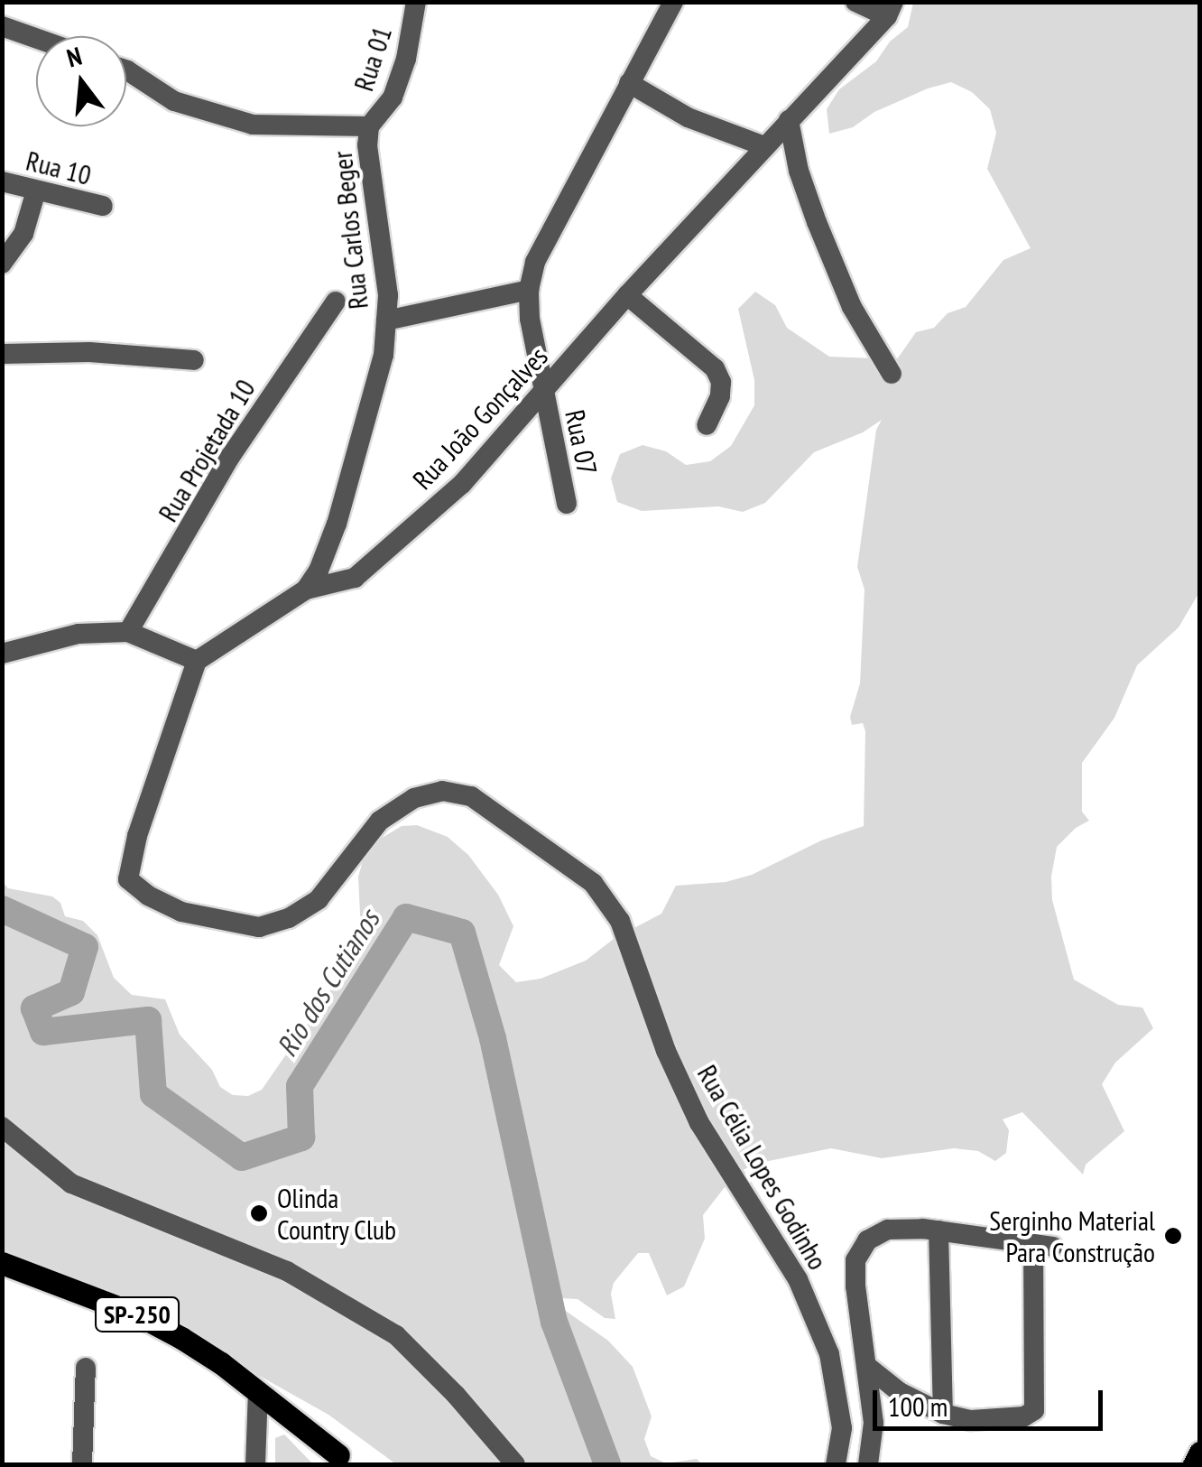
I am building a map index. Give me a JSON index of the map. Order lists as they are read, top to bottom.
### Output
{
  "streets": {
    "main road": ["SP-250"],
    "street": [
      "Rua 01",
      "Rua 10",
      "Rua Carlos Beger",
      "Rua João Gonçalves",
      "Rua 07",
      "Rua Projetada 10",
      "Rua Célia Lopes Godinho"
    ]
  },
  "crossings": [
    ["Rua 01", "Rua Carlos Beger"],
    ["Rua Carlos Beger", "Rua João Gonçalves"],
    ["Rua João Gonçalves", "Rua 07"],
    ["Rua João Gonçalves", "Rua Célia Lopes Godinho"]
  ],
  "water": ["Rio dos Cutianos"],
  "places": ["Olinda Country Club", "Serginho Material Para Construção"],
  "scale_bar": "100 m",
  "north": "top"
}
